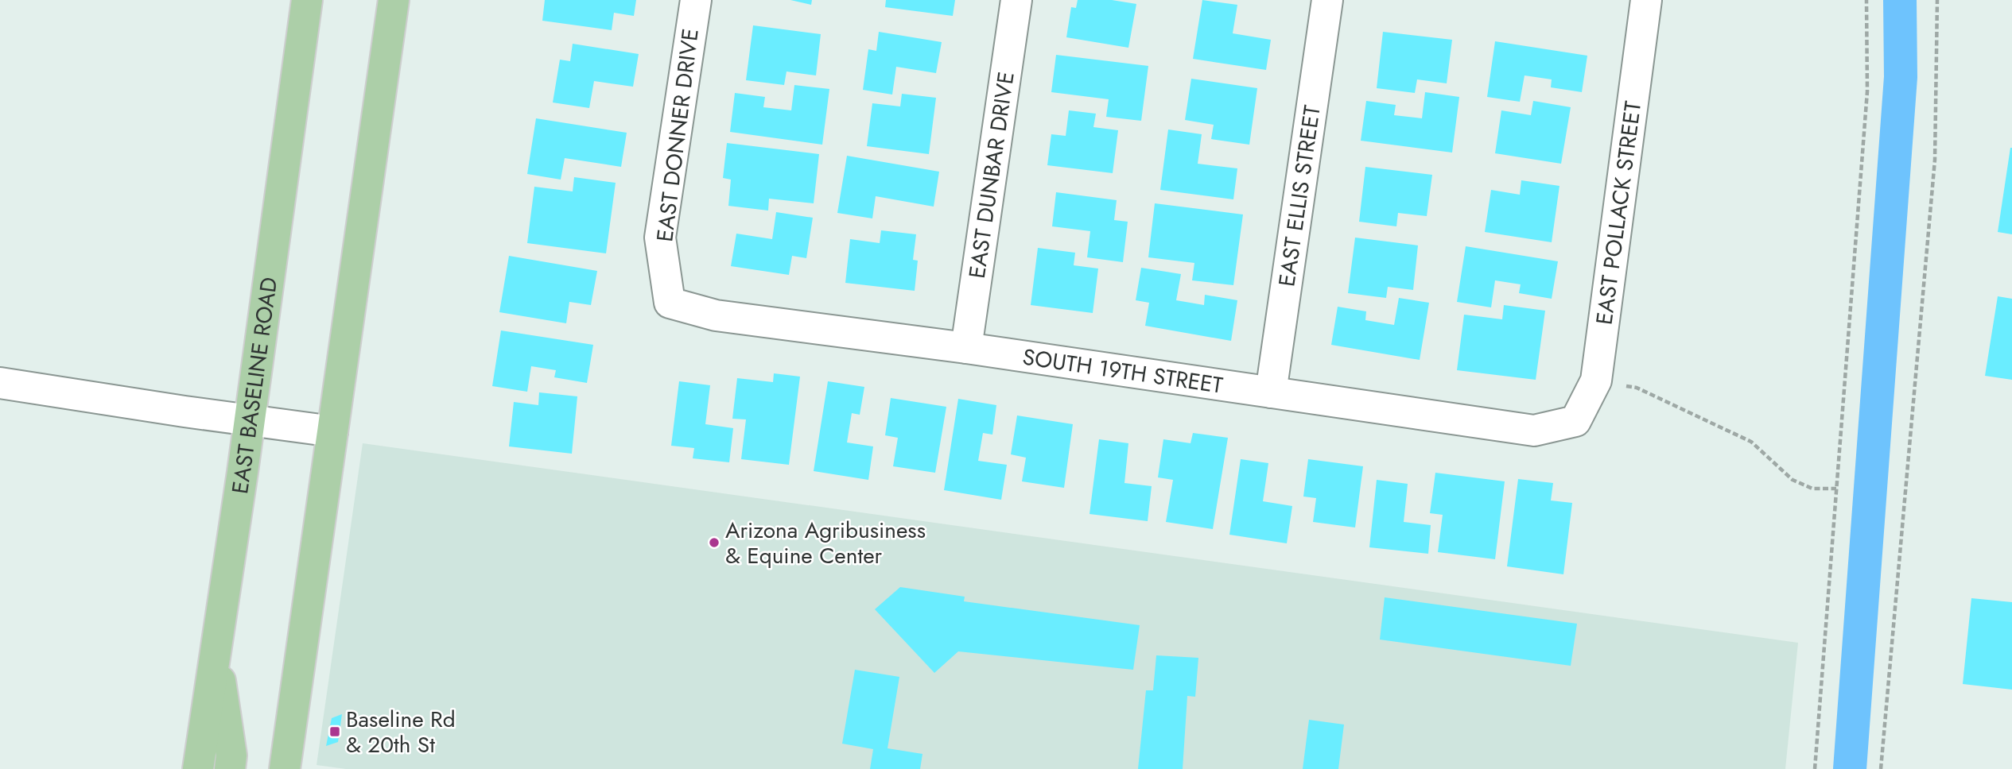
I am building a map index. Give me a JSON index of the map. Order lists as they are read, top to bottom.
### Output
{
  "streets": {
    "main road": ["EAST BASELINE ROAD"],
    "street": [
      "EAST DONNER DRIVE",
      "EAST DUNBAR DRIVE",
      "EAST ELLIS STREET",
      "EAST POLLACK STREET",
      "SOUTH 19TH STREET"
    ]
  },
  "crossings": [
    ["EAST DONNER DRIVE", "SOUTH 19TH STREET"],
    ["EAST DUNBAR DRIVE", "SOUTH 19TH STREET"],
    ["EAST ELLIS STREET", "SOUTH 19TH STREET"],
    ["EAST POLLACK STREET", "SOUTH 19TH STREET"]
  ],
  "places": {
    "other": ["Arizona Agribusiness & Equine Center"],
    "transit": ["Baseline Rd & 20th St"]
  }
}
